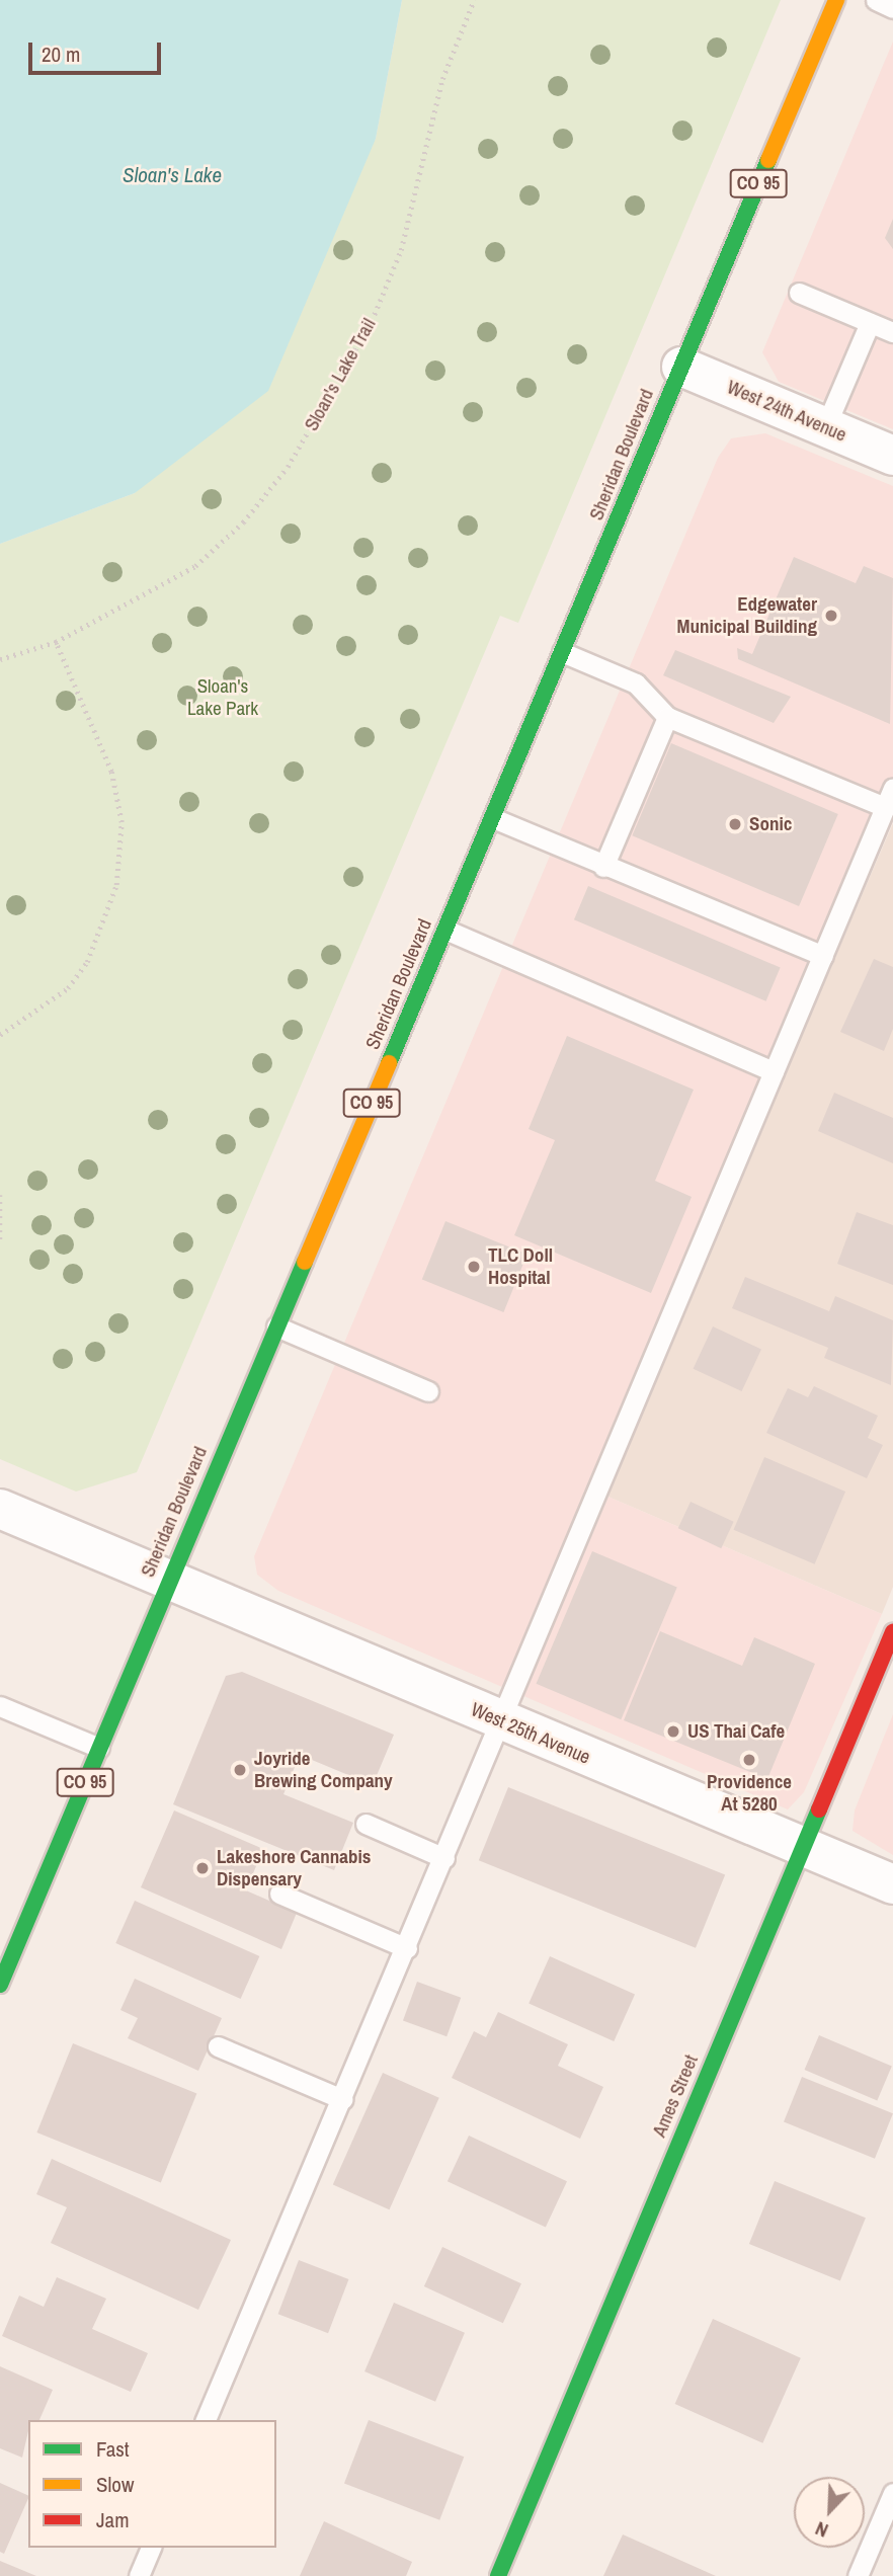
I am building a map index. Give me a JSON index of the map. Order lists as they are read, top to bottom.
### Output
{
  "streets": {
    "main road": ["CO 95", "Sheridan Boulevard", "Ames Street"],
    "street": ["West 24th Avenue", "West 25th Avenue"],
    "path": ["Sloan's Lake Trail"]
  },
  "crossings": [
    ["West 24th Avenue", "Sheridan Boulevard"],
    ["Sheridan Boulevard", "West 25th Avenue"],
    ["West 25th Avenue", "Ames Street"]
  ],
  "water": ["Sloan's Lake"],
  "parks": ["Sloan's Lake Park"],
  "places": [
    "Edgewater Municipal Building",
    "Sonic",
    "TLC Doll Hospital",
    "US Thai Cafe",
    "Providence At 5280",
    "Joyride Brewing Company",
    "Lakeshore Cannabis Dispensary"
  ],
  "legend": ["Fast", "Slow", "Jam"],
  "scale_bar": "20 m",
  "north": "bottom left"
}
